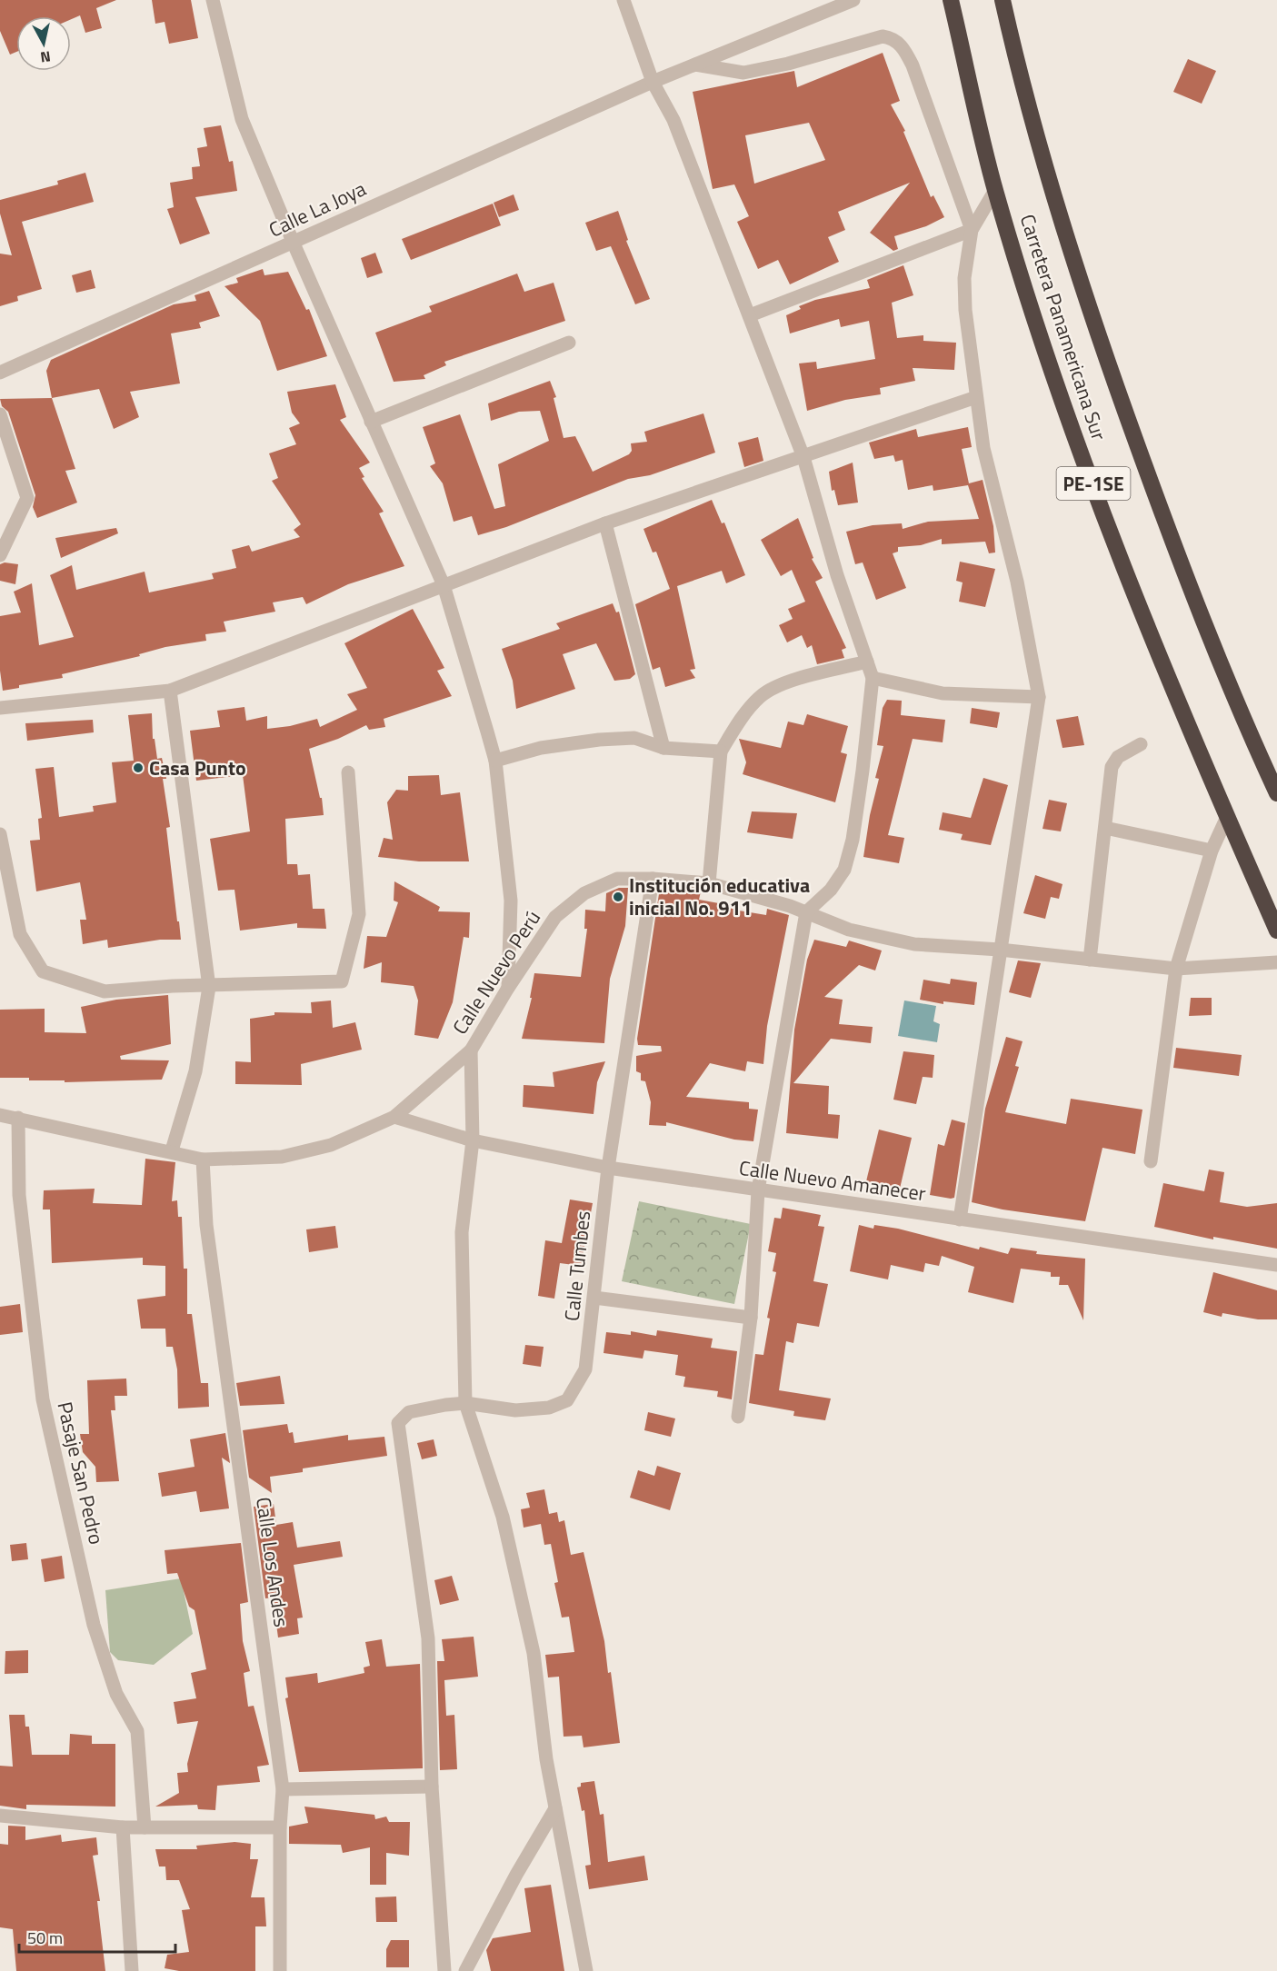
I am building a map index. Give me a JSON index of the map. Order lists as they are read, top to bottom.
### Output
{
  "streets": {
    "highway": ["Carretera Panamericana Sur", "PE-1SE"],
    "street": [
      "Calle La Joya",
      "Calle Nuevo Perú",
      "Calle Nuevo Amanecer",
      "Calle Tumbes",
      "Pasaje San Pedro",
      "Calle Los Andes"
    ]
  },
  "crossings": [
    ["Calle Nuevo Perú", "Calle Nuevo Amanecer"],
    ["Calle Nuevo Perú", "Calle Tumbes"],
    ["Calle Nuevo Perú", "Calle Los Andes"],
    ["Calle Nuevo Amanecer", "Calle Tumbes"]
  ],
  "places": ["Casa Punto", "Institución educativa inicial No. 911"],
  "scale_bar": "50 m",
  "north": "bottom"
}
